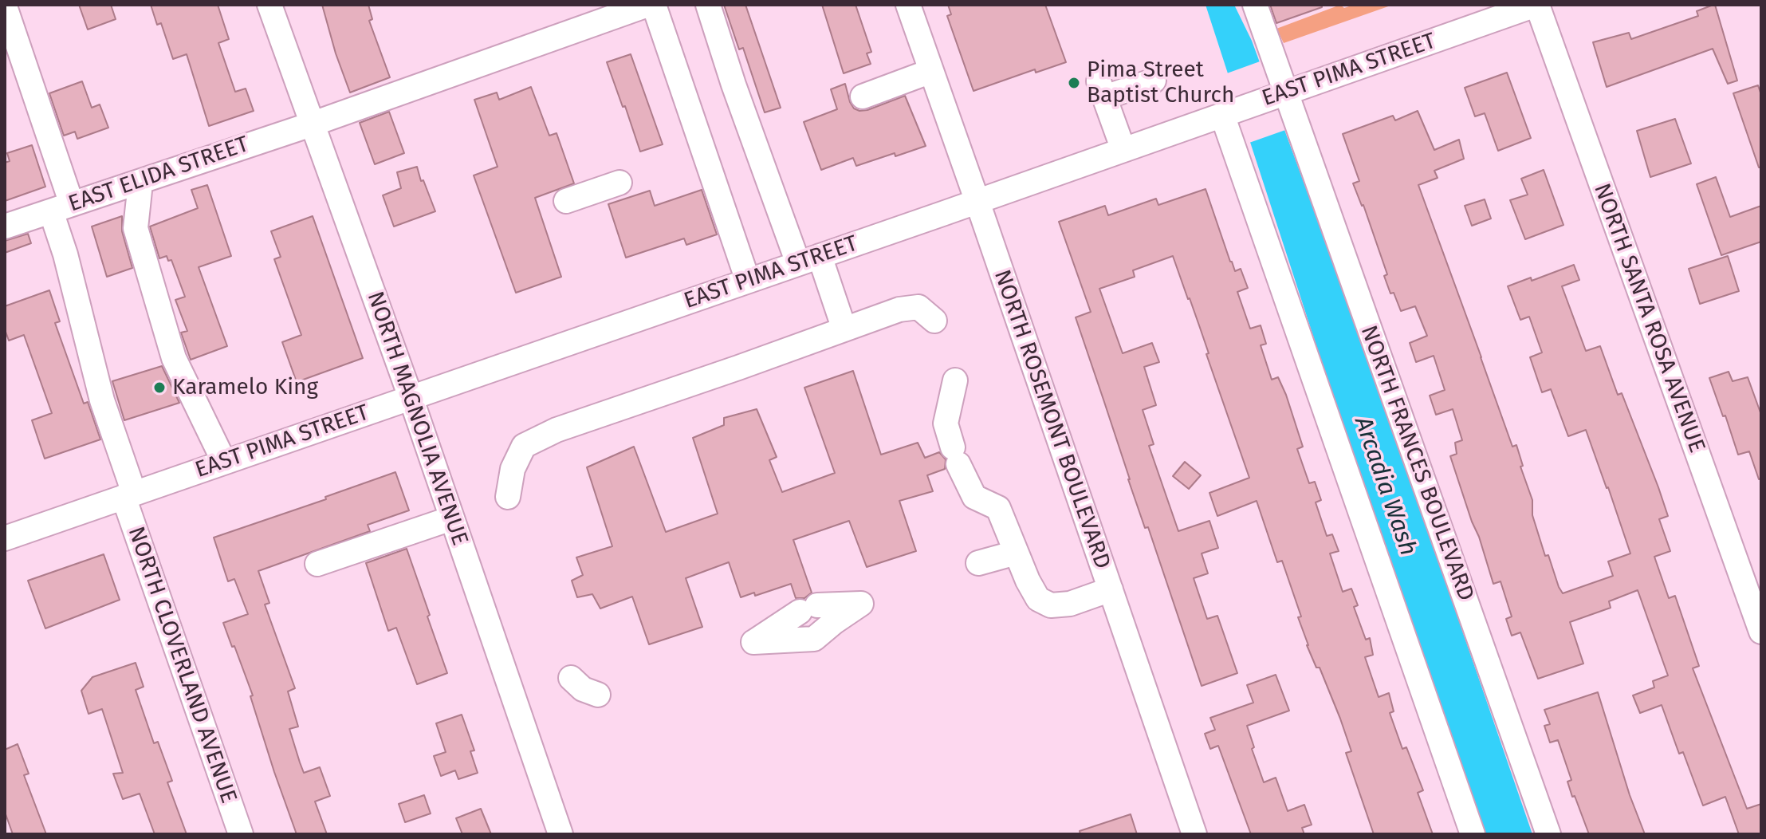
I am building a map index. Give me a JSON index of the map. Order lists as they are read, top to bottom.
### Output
{
  "streets": {
    "street": [
      "EAST PIMA STREET",
      "EAST ELIDA STREET",
      "NORTH SANTA ROSA AVENUE",
      "NORTH MAGNOLIA AVENUE",
      "NORTH ROSEMONT BOULEVARD",
      "NORTH FRANCES BOULEVARD",
      "NORTH CLOVERLAND AVENUE"
    ]
  },
  "crossings": [
    ["EAST PIMA STREET", "NORTH SANTA ROSA AVENUE"],
    ["EAST PIMA STREET", "NORTH MAGNOLIA AVENUE"],
    ["EAST PIMA STREET", "NORTH ROSEMONT BOULEVARD"],
    ["EAST PIMA STREET", "NORTH FRANCES BOULEVARD"],
    ["EAST PIMA STREET", "NORTH CLOVERLAND AVENUE"],
    ["EAST ELIDA STREET", "NORTH MAGNOLIA AVENUE"],
    ["EAST ELIDA STREET", "NORTH CLOVERLAND AVENUE"]
  ],
  "water": ["Arcadia Wash"],
  "places": ["Pima Street Baptist Church", "Karamelo King"]
}
